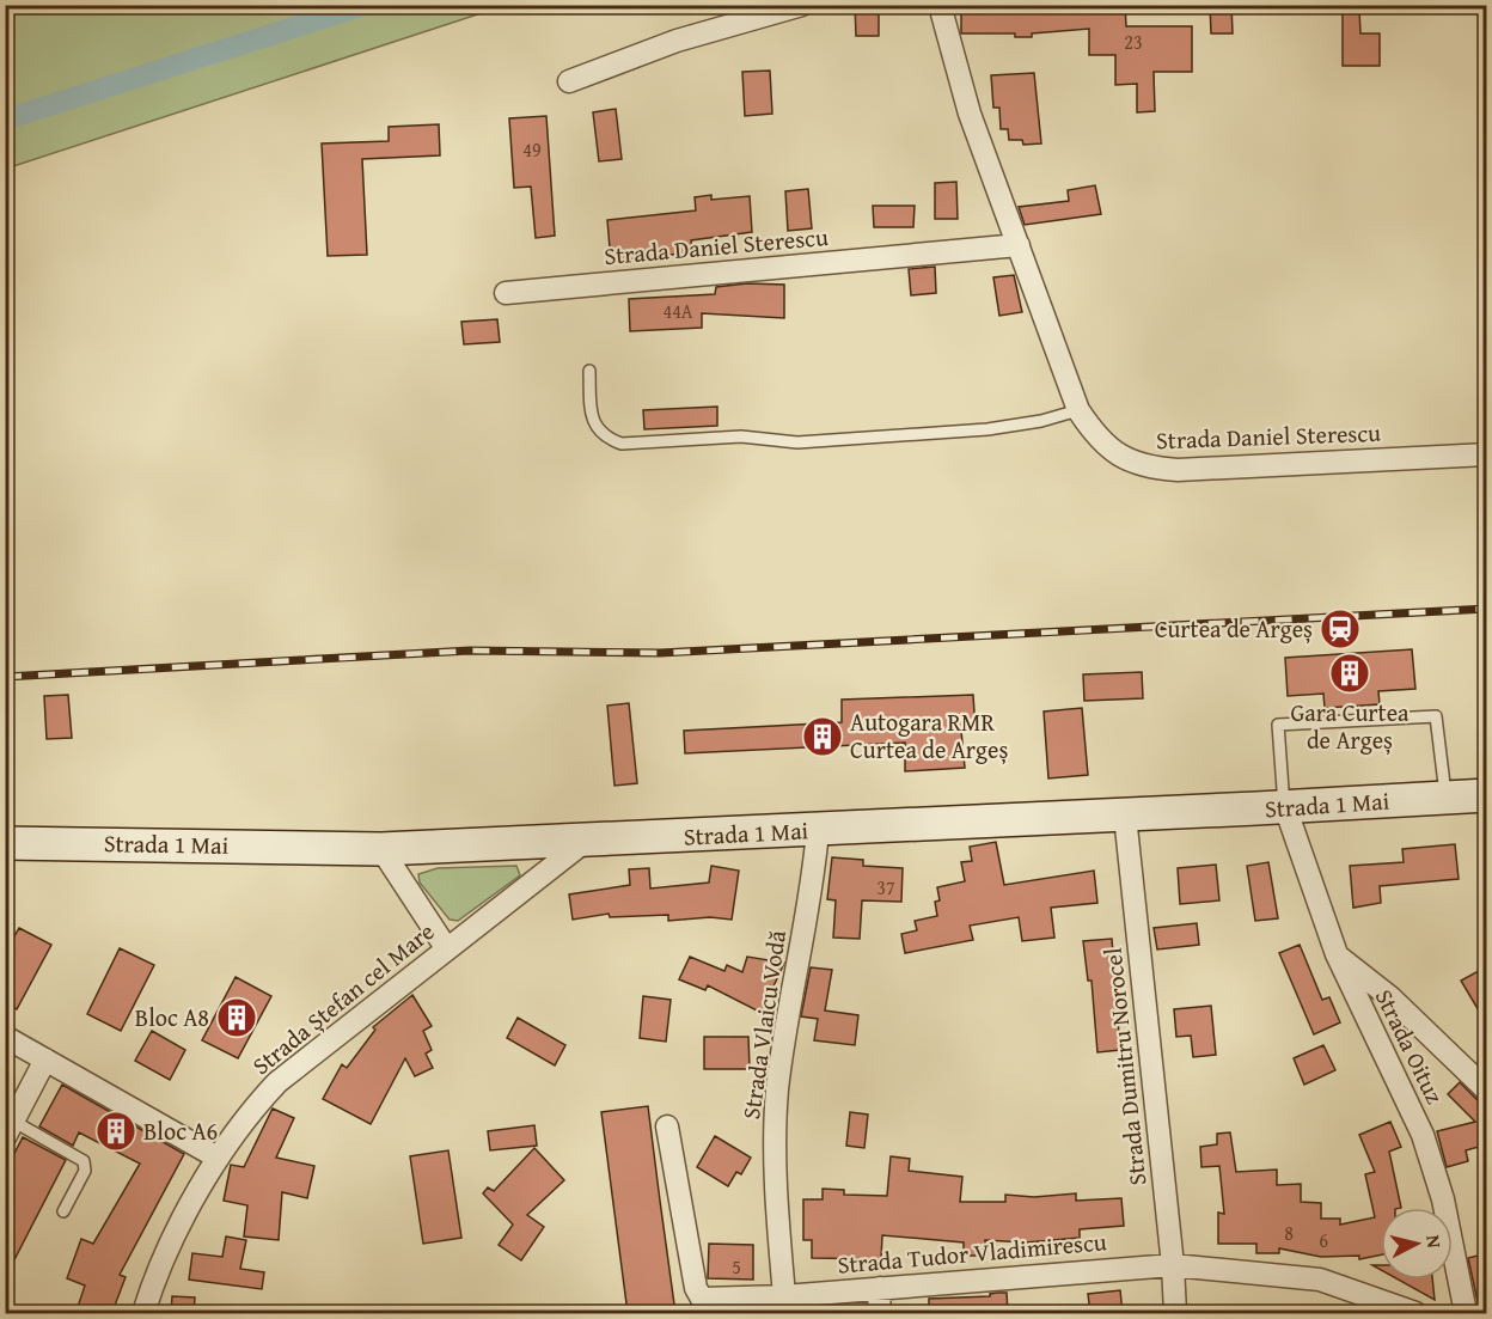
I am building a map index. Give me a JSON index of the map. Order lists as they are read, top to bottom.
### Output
{
  "streets": {
    "main road": ["Strada 1 Mai"],
    "street": [
      "Strada Daniel Sterescu",
      "Strada Ștefan cel Mare",
      "Strada Vlaicu Vodă",
      "Strada Oituz",
      "Strada Dumitru Norocel",
      "Strada Tudor Vladimirescu"
    ]
  },
  "crossings": [
    ["Strada 1 Mai", "Strada Ștefan cel Mare"],
    ["Strada 1 Mai", "Strada Vlaicu Vodă"],
    ["Strada 1 Mai", "Strada Oituz"],
    ["Strada 1 Mai", "Strada Dumitru Norocel"],
    ["Strada Vlaicu Vodă", "Strada Tudor Vladimirescu"],
    ["Strada Dumitru Norocel", "Strada Tudor Vladimirescu"]
  ],
  "places": {
    "station": ["Curtea de Argeș"],
    "building": [
      "Gara Curtea de Argeș",
      "Autogara RMR Curtea de Argeș",
      "Bloc A8",
      "Bloc A6"
    ]
  },
  "house_numbers": [
    "23",
    "49",
    "44A",
    "37",
    "8",
    "6",
    "5"
  ],
  "north": "right"
}
